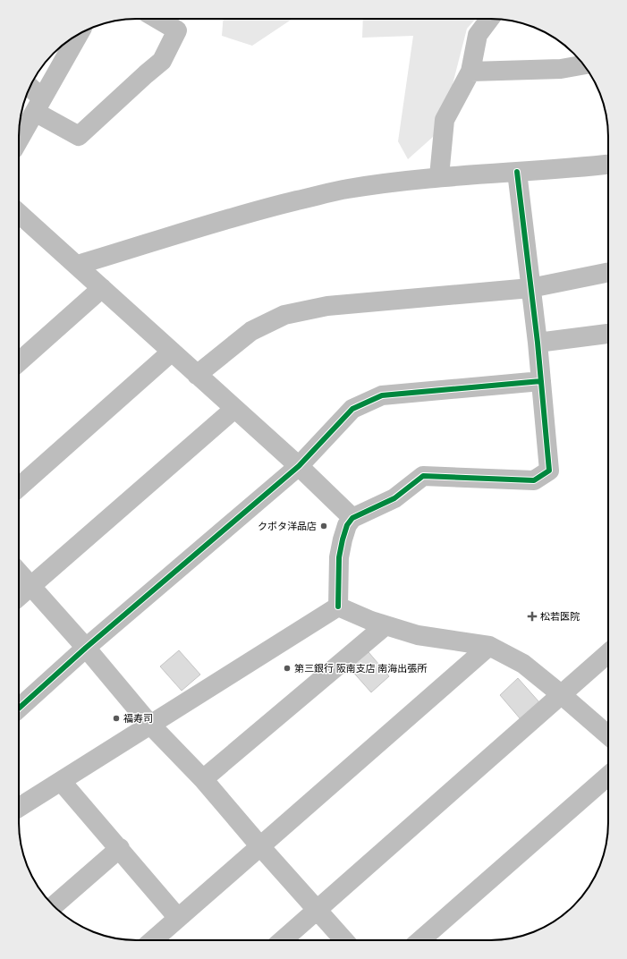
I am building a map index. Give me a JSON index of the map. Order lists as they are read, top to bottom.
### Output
{
  "places": {
    "other": ["クボタ洋品店", "第三銀行 阪南支店 南海出張所", "福寿司"],
    "health": ["松若医院"]
  }
}
